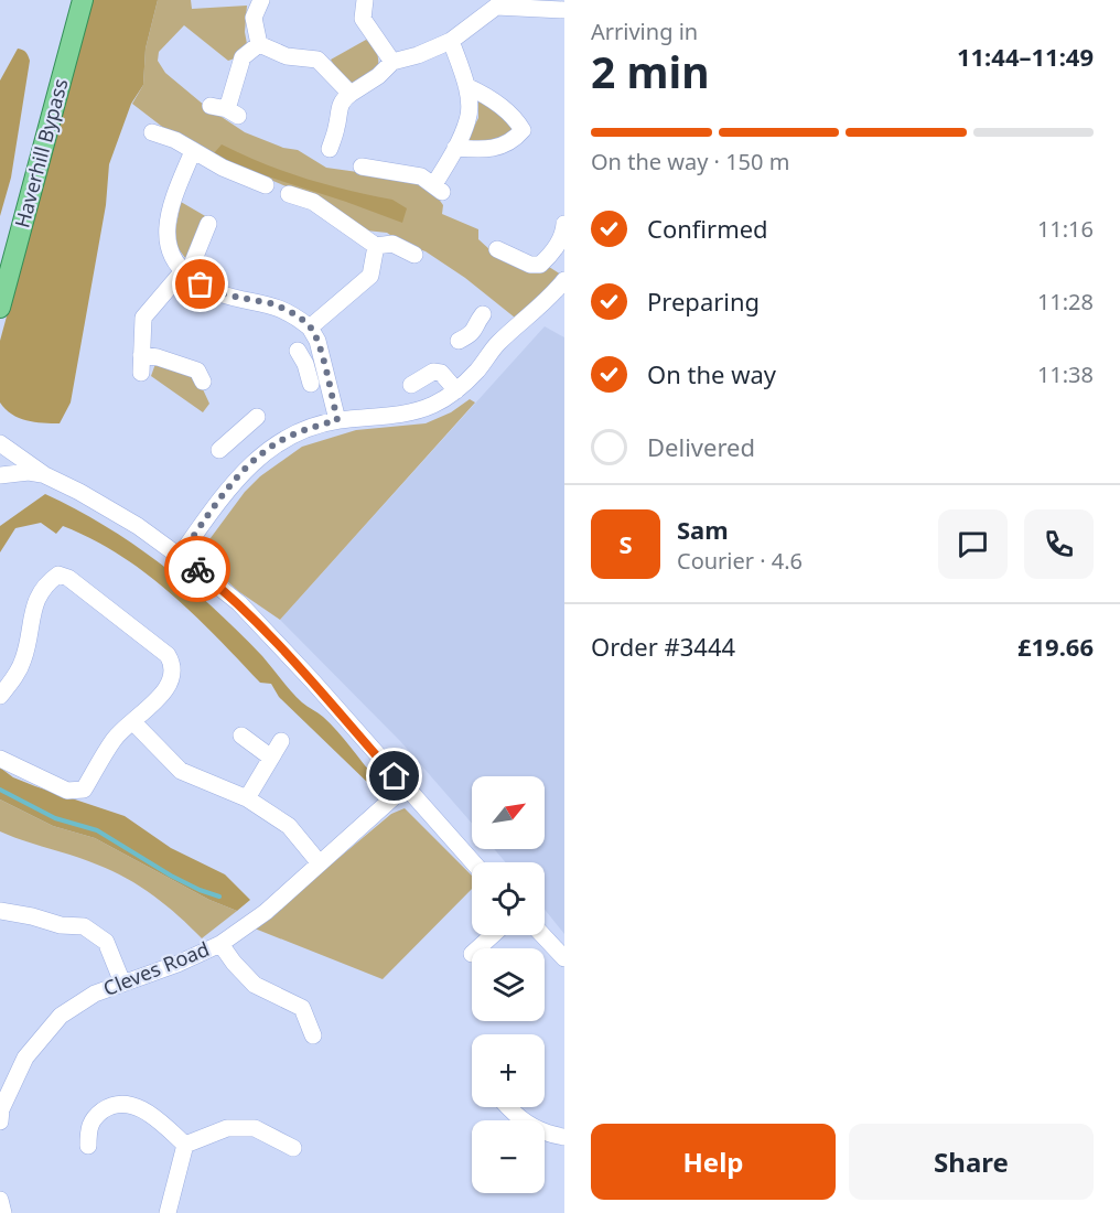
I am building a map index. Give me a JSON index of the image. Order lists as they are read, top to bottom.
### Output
{
  "streets": {
    "main road": ["Haverhill Bypass"],
    "street": ["Cleves Road"]
  },
  "north": "top right",
  "page": {
    "heading": ["2 min", "Arriving in", "11:44–11:49"],
    "panel": [
      "Sam",
      "Courier · 4.6",
      "Order #3444",
      "£19.66"
    ],
    "bar": "On the way · 150 m",
    "list": [
      ["Confirmed", "11:16"],
      ["Preparing", "11:28"],
      ["On the way", "11:38"],
      "Delivered"
    ],
    "round": "S",
    "map_buttons": ["+", "−"],
    "buttons": ["Help", "Share"]
  }
}
